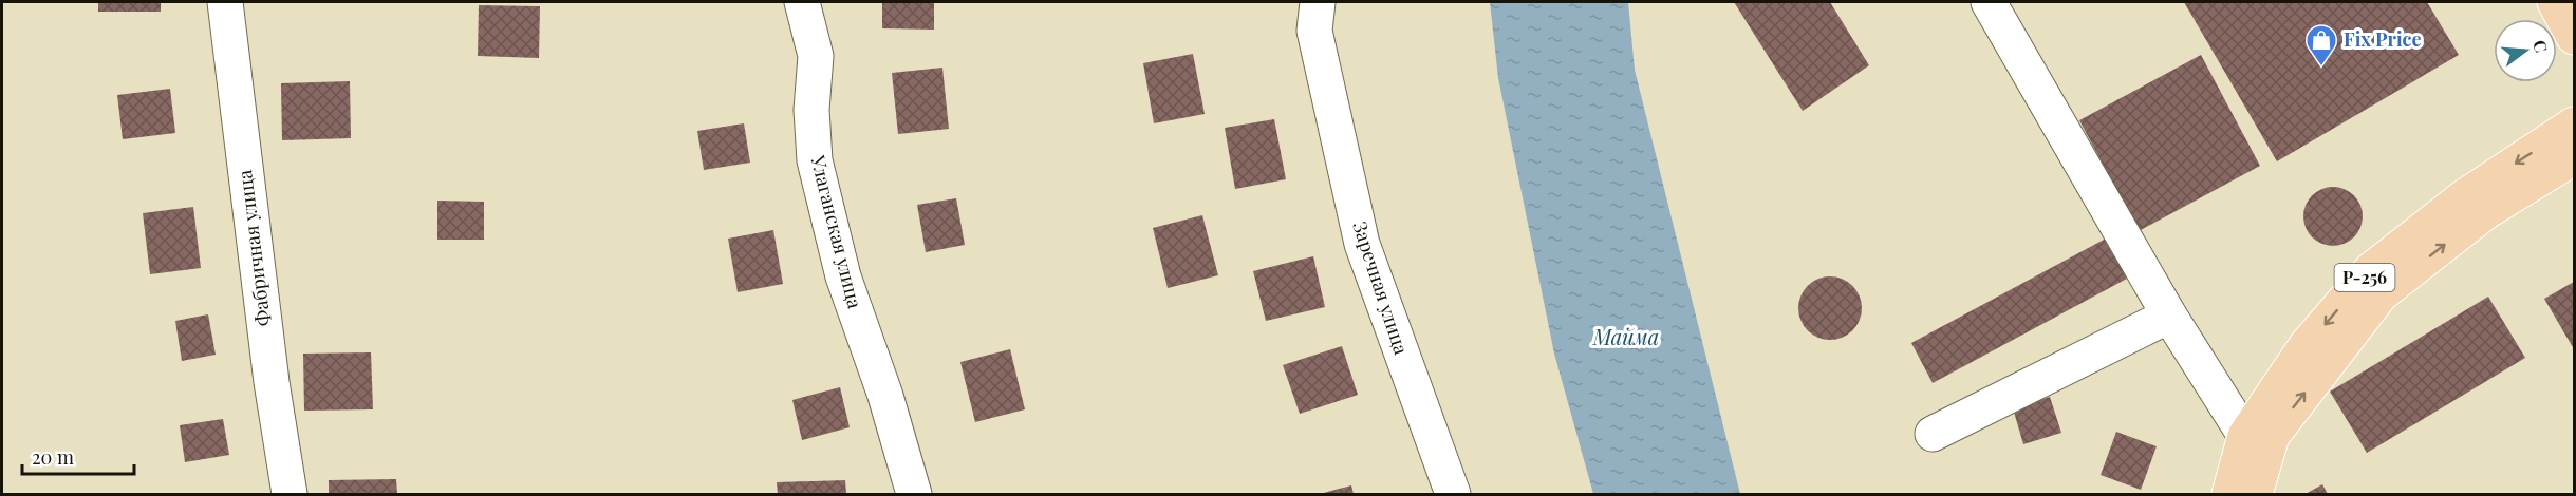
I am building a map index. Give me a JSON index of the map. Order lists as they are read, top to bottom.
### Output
{
  "streets": {
    "main road": ["Р-256"],
    "street": ["Улаганская улица", "Фабричная улица", "Заречная улица"]
  },
  "water": ["Майма"],
  "places": {
    "shop": ["Fix Price"]
  },
  "scale_bar": "20 m",
  "north": "right"
}
